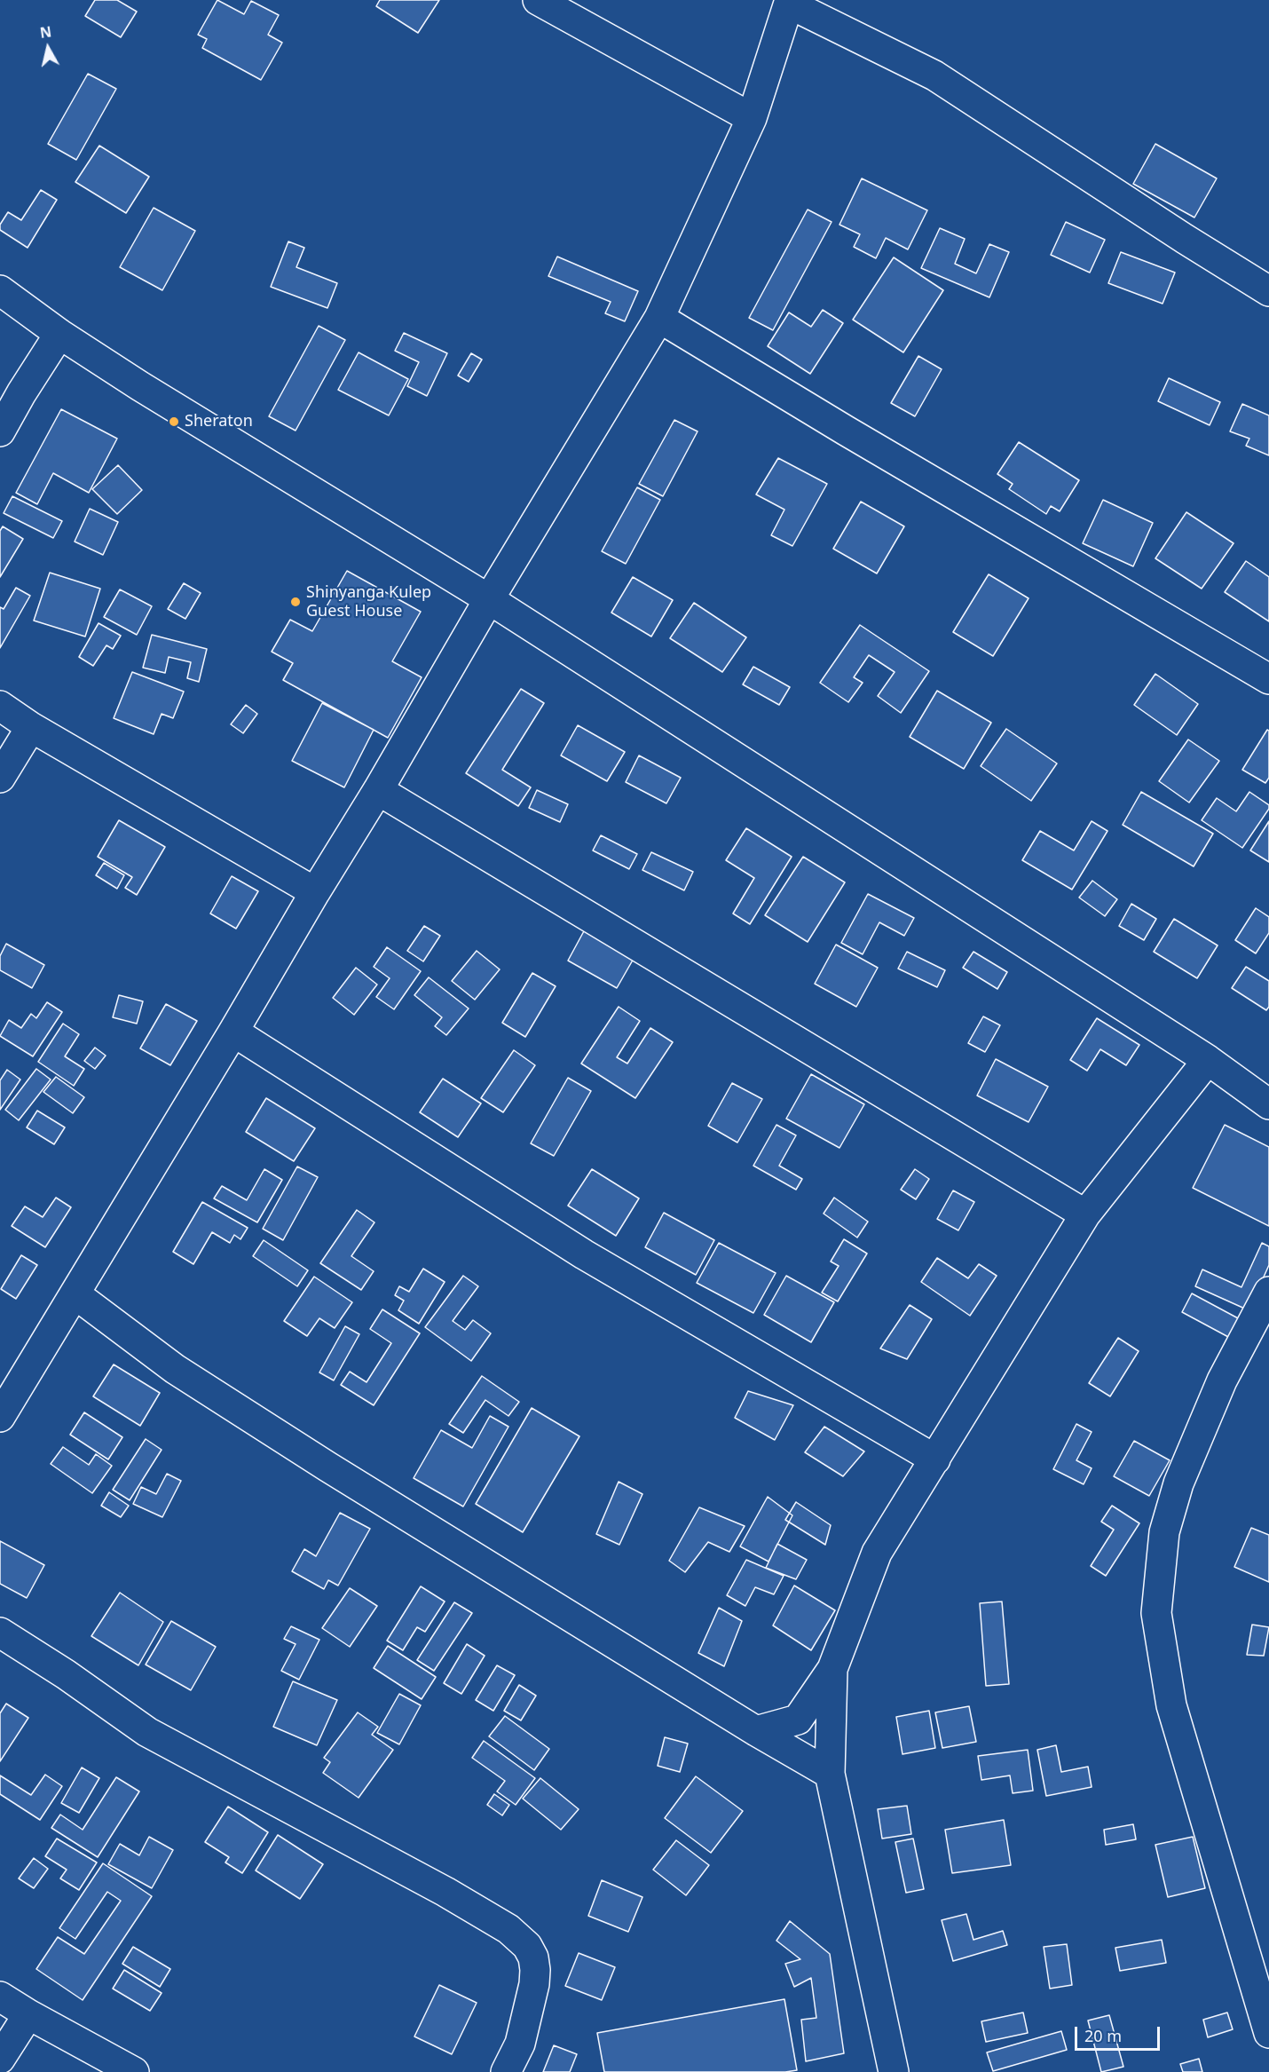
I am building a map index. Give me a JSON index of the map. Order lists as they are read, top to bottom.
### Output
{
  "places": ["Sheraton", "Shinyanga Kulep Guest House"],
  "scale_bar": "20 m",
  "north": "top"
}
